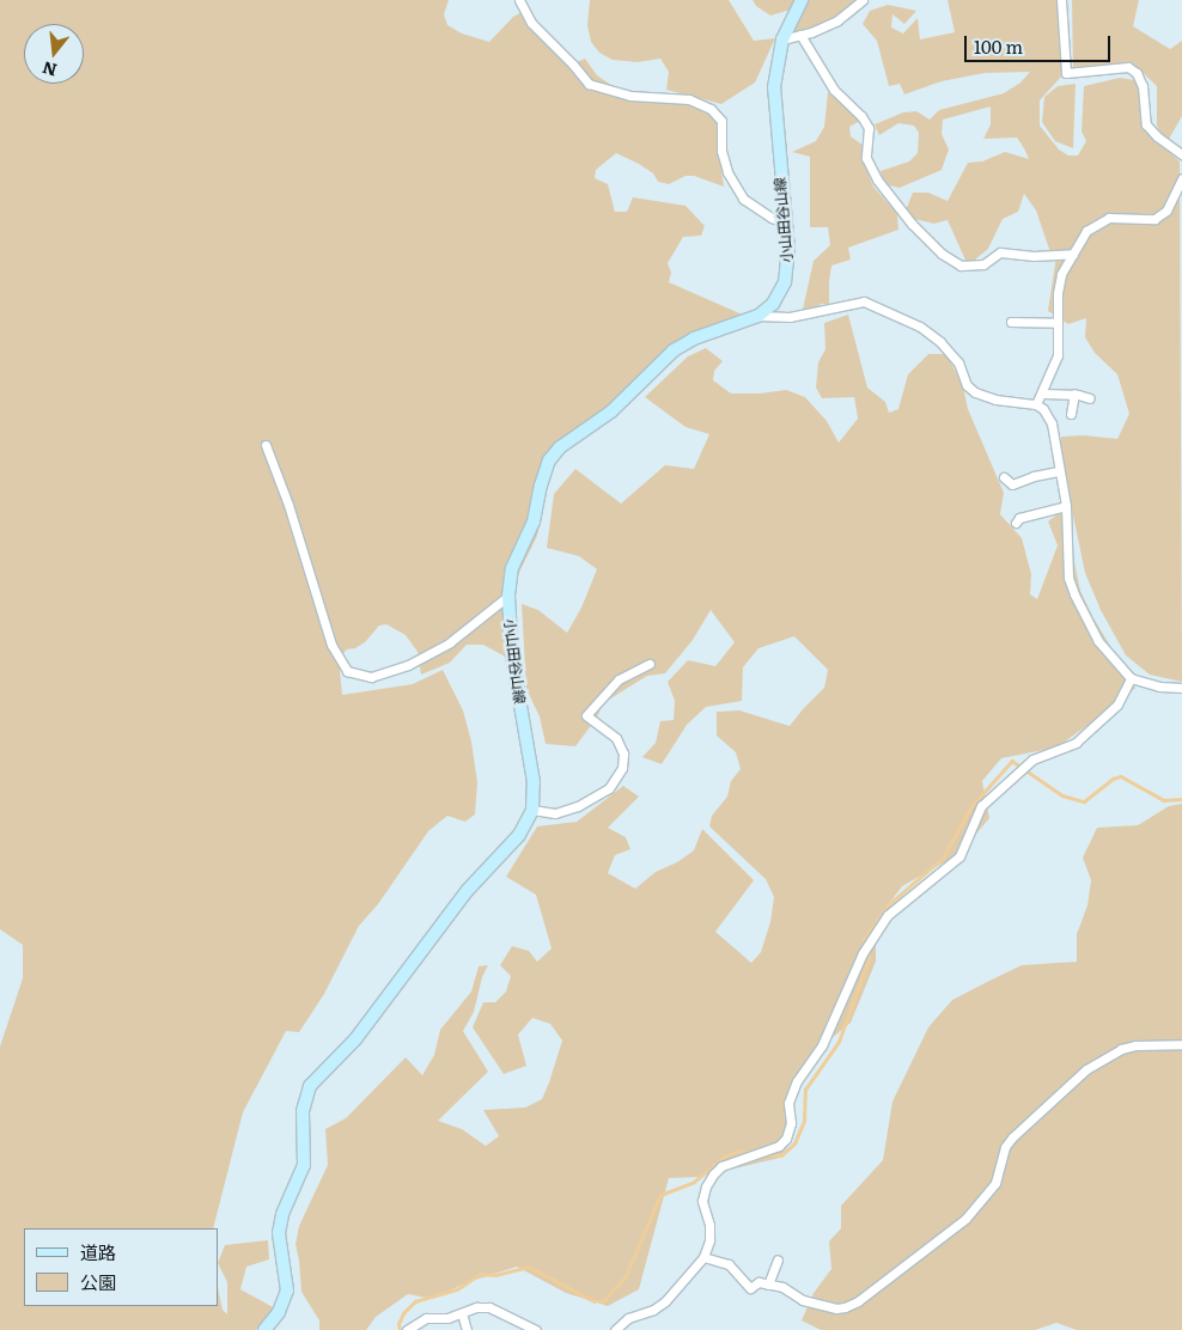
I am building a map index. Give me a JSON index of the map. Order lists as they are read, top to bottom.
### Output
{
  "streets": {
    "main road": ["小山田谷山線"]
  },
  "legend": ["道路", "公園"],
  "scale_bar": "100 m",
  "north": "bottom"
}
